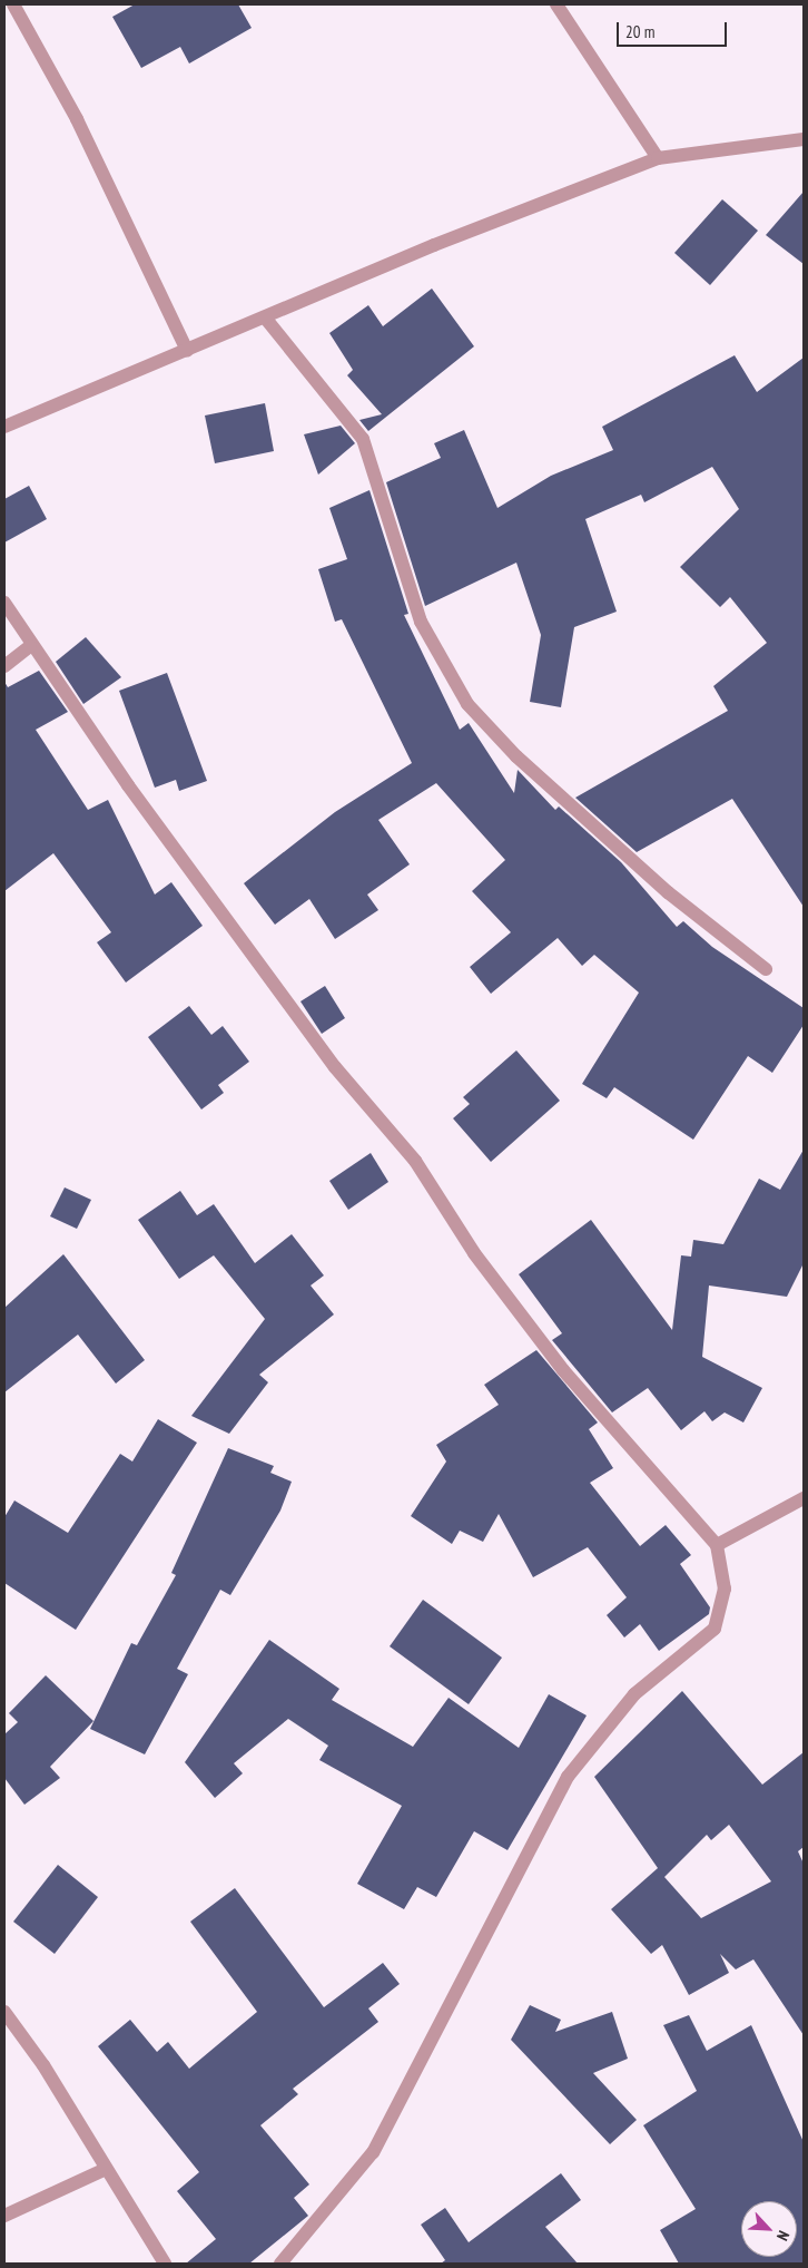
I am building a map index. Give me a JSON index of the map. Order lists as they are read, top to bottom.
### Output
{
  "scale_bar": "20 m",
  "north": "bottom right"
}
